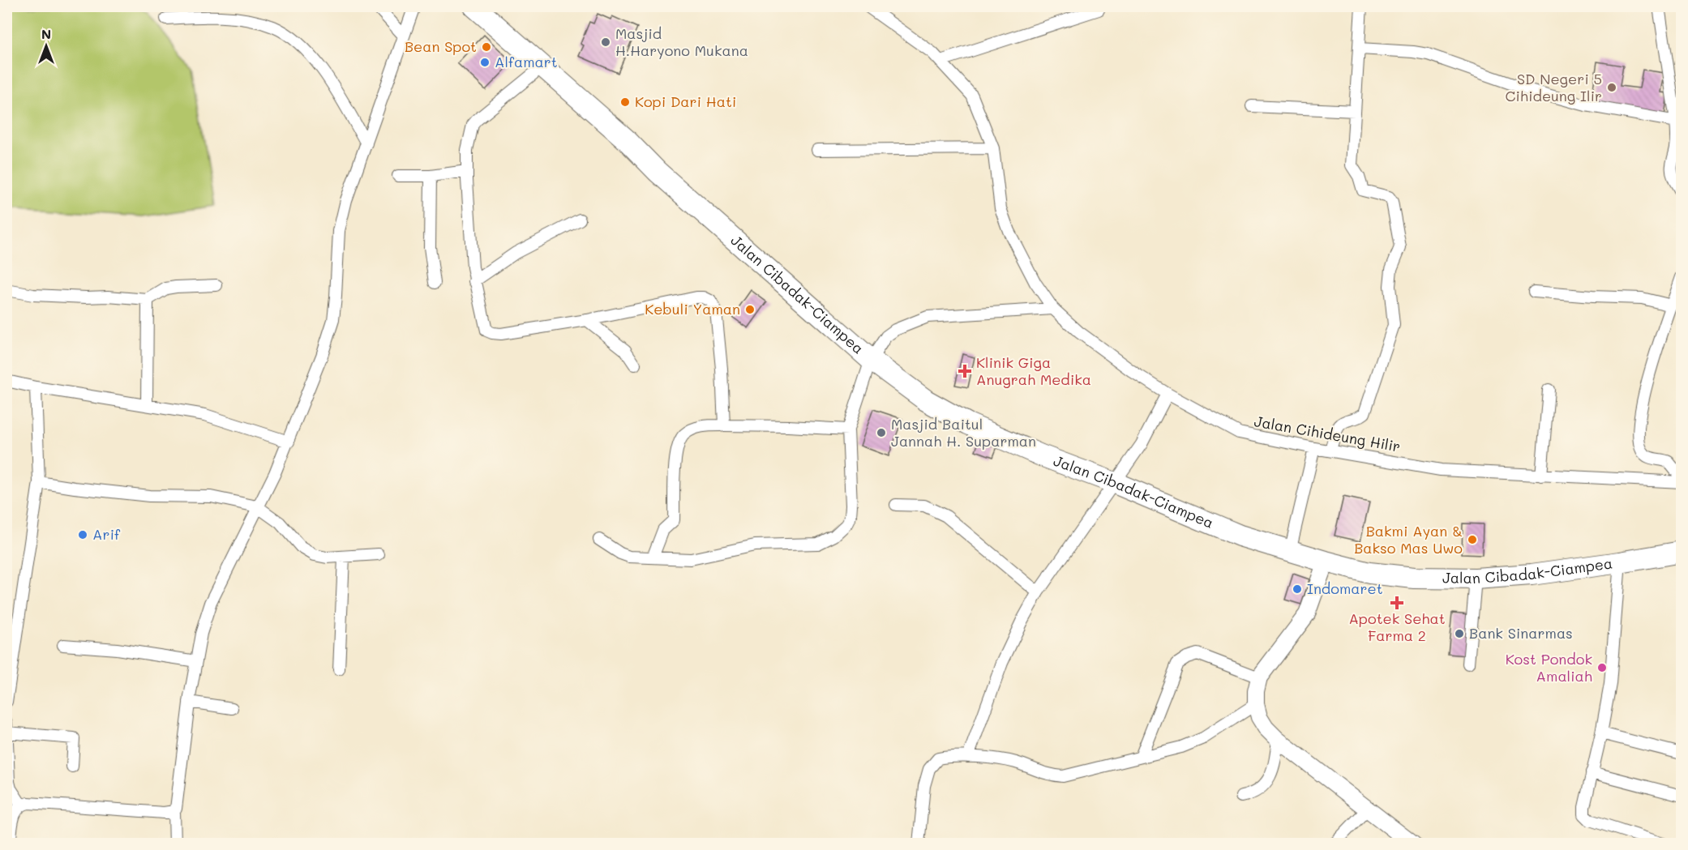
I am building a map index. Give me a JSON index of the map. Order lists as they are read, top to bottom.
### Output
{
  "streets": {
    "highway": ["Jalan Cibadak-Ciampea"],
    "street": ["Jalan Cihideung Hilir"]
  },
  "places": {
    "other": [
      "Masjid H.Haryono Mukana",
      "Bean Spot",
      "Alfamart",
      "SD Negeri 5 Cihideung Ilir",
      "Kopi Dari Hati",
      "Kebuli Yaman",
      "Masjid Baitul Jannah H. Suparman",
      "Arif",
      "Bakmi Ayan & Bakso Mas Uwo",
      "Indomaret",
      "Bank Sinarmas",
      "Kost Pondok Amaliah"
    ],
    "health": ["Klinik Giga Anugrah Medika", "Apotek Sehat Farma 2"]
  },
  "north": "top"
}
